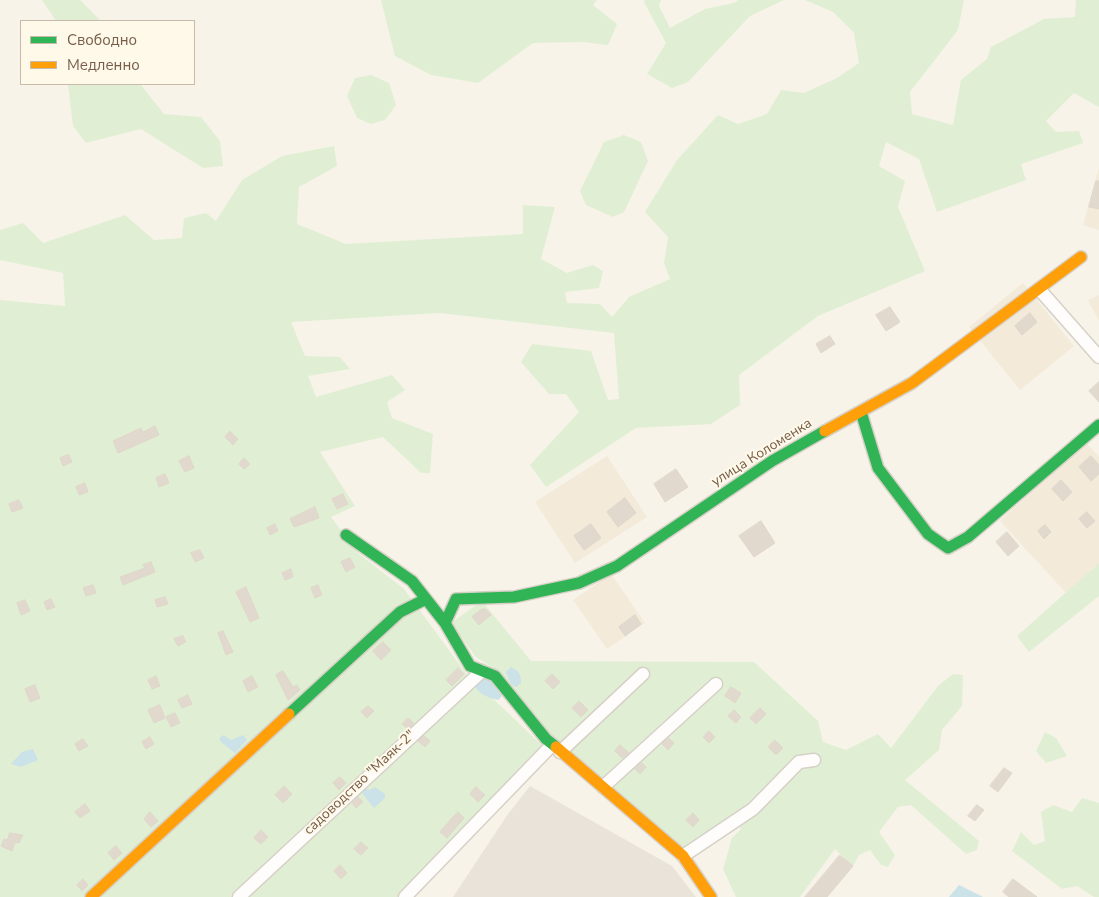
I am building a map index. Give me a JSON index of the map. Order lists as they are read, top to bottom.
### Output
{
  "streets": {
    "street": ["улица Коломенка", "садоводство \"Маяк-2\""]
  },
  "legend": ["Свободно", "Медленно"]
}
